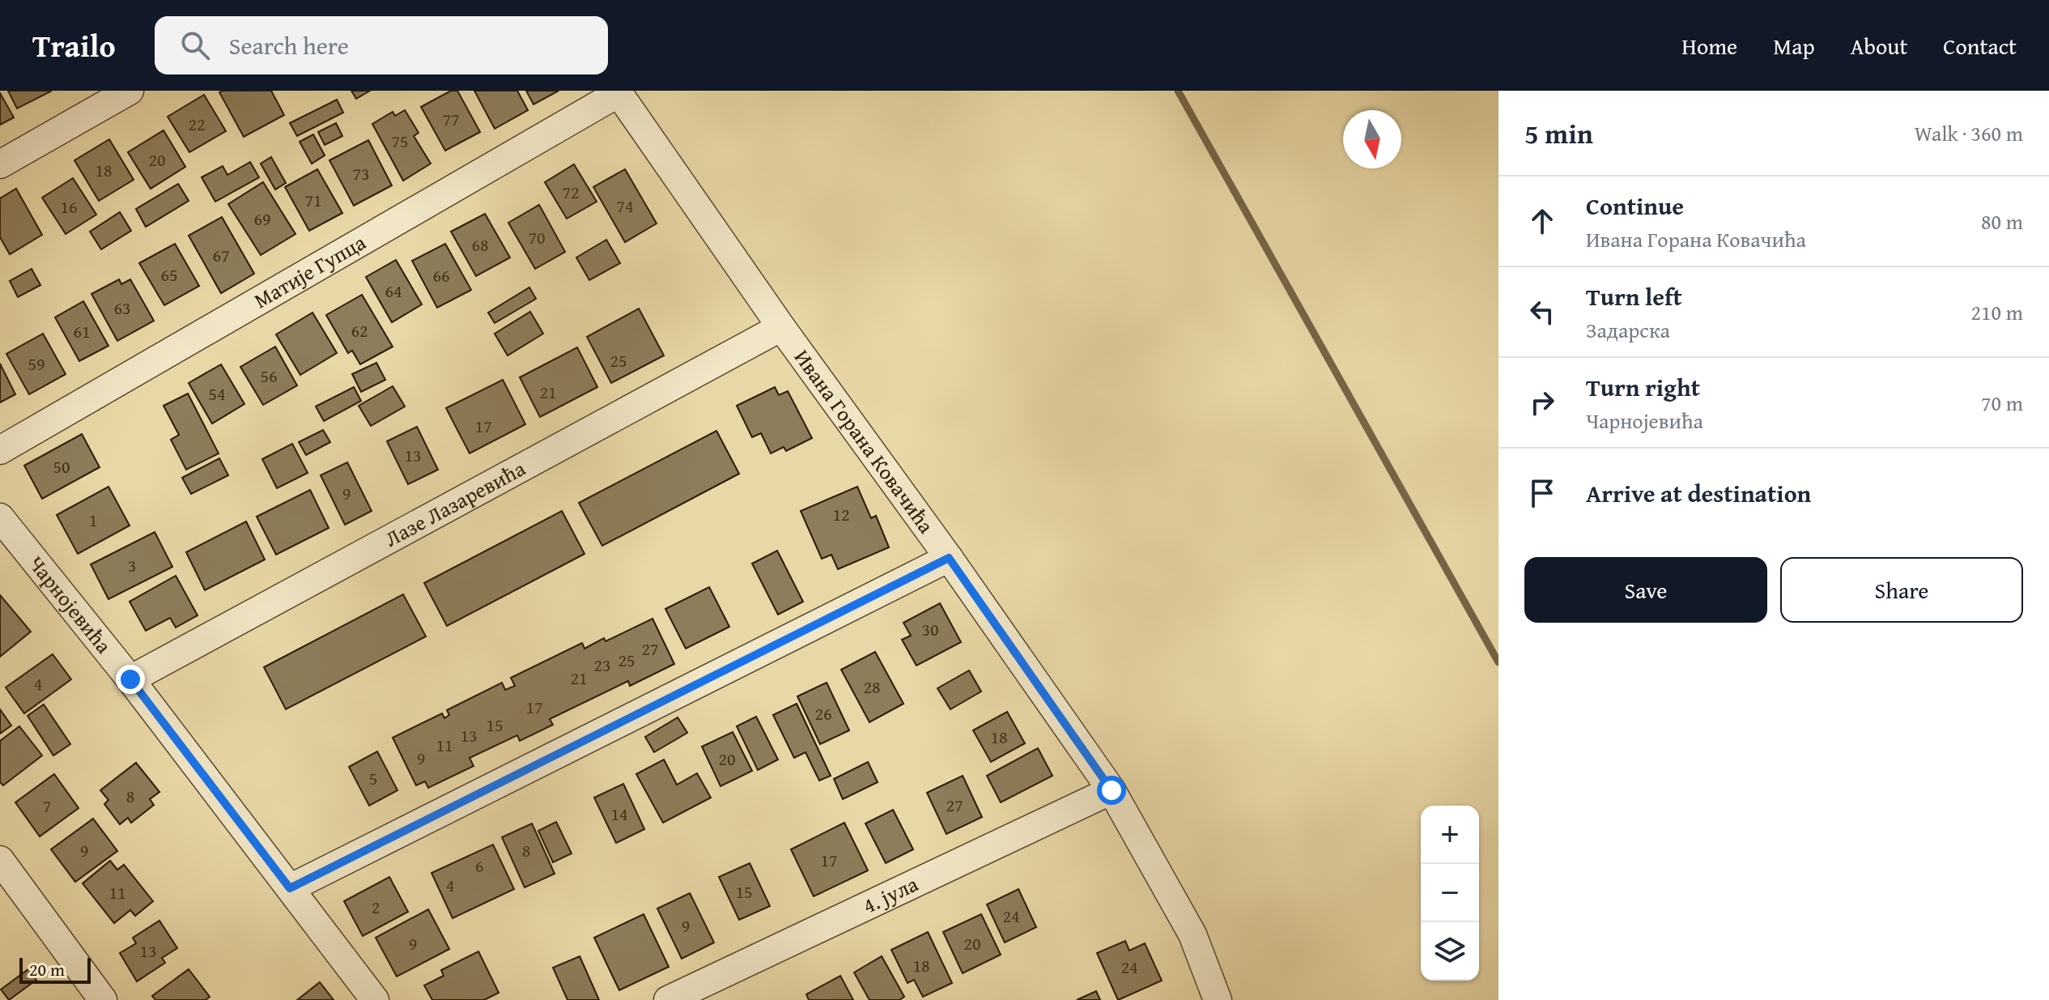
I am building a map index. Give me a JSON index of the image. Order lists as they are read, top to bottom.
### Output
{
  "streets": {
    "street": [
      "Матије Гупца",
      "Ивана Горана Ковачића",
      "Лазе Лазаревића",
      "Чарнојевића",
      "4. јула"
    ]
  },
  "crossings": [
    ["Матије Гупца", "Ивана Горана Ковачића"],
    ["Ивана Горана Ковачића", "Лазе Лазаревића"],
    ["Ивана Горана Ковачића", "4. јула"],
    ["Лазе Лазаревића", "Чарнојевића"]
  ],
  "house_numbers": [
    "77",
    "22",
    "75",
    "20",
    "18",
    "73",
    "72",
    "71",
    "74",
    "16",
    "69",
    "70",
    "68",
    "67",
    "65",
    "66",
    "64",
    "63",
    "62",
    "61",
    "25",
    "59",
    "56",
    "21",
    "54",
    "17",
    "13",
    "50",
    "9",
    "12",
    "1",
    "3",
    "30",
    "27",
    "25",
    "23",
    "21",
    "4",
    "28",
    "17",
    "26",
    "15",
    "13",
    "18",
    "11",
    "9",
    "20",
    "5",
    "8",
    "27",
    "7",
    "14",
    "9",
    "8",
    "17",
    "6",
    "4",
    "15",
    "11",
    "2",
    "24",
    "9",
    "9",
    "20",
    "13",
    "18",
    "24"
  ],
  "scale_bar": "20 m",
  "north": "bottom",
  "page": {
    "header": "Trailo",
    "search": "Search here",
    "nav": [
      "Home",
      "Map",
      "About",
      "Contact"
    ],
    "heading": ["5 min", "Walk · 360 m"],
    "list": [
      ["Continue", "Ивана Горана Ковачића", "80 m"],
      ["Turn left", "Задарска", "210 m"],
      ["Turn right", "Чарнојевића", "70 m"],
      "Arrive at destination"
    ],
    "buttons": ["Save", "Share"],
    "map_buttons": ["+", "−"],
    "scale": "20 m"
  }
}
